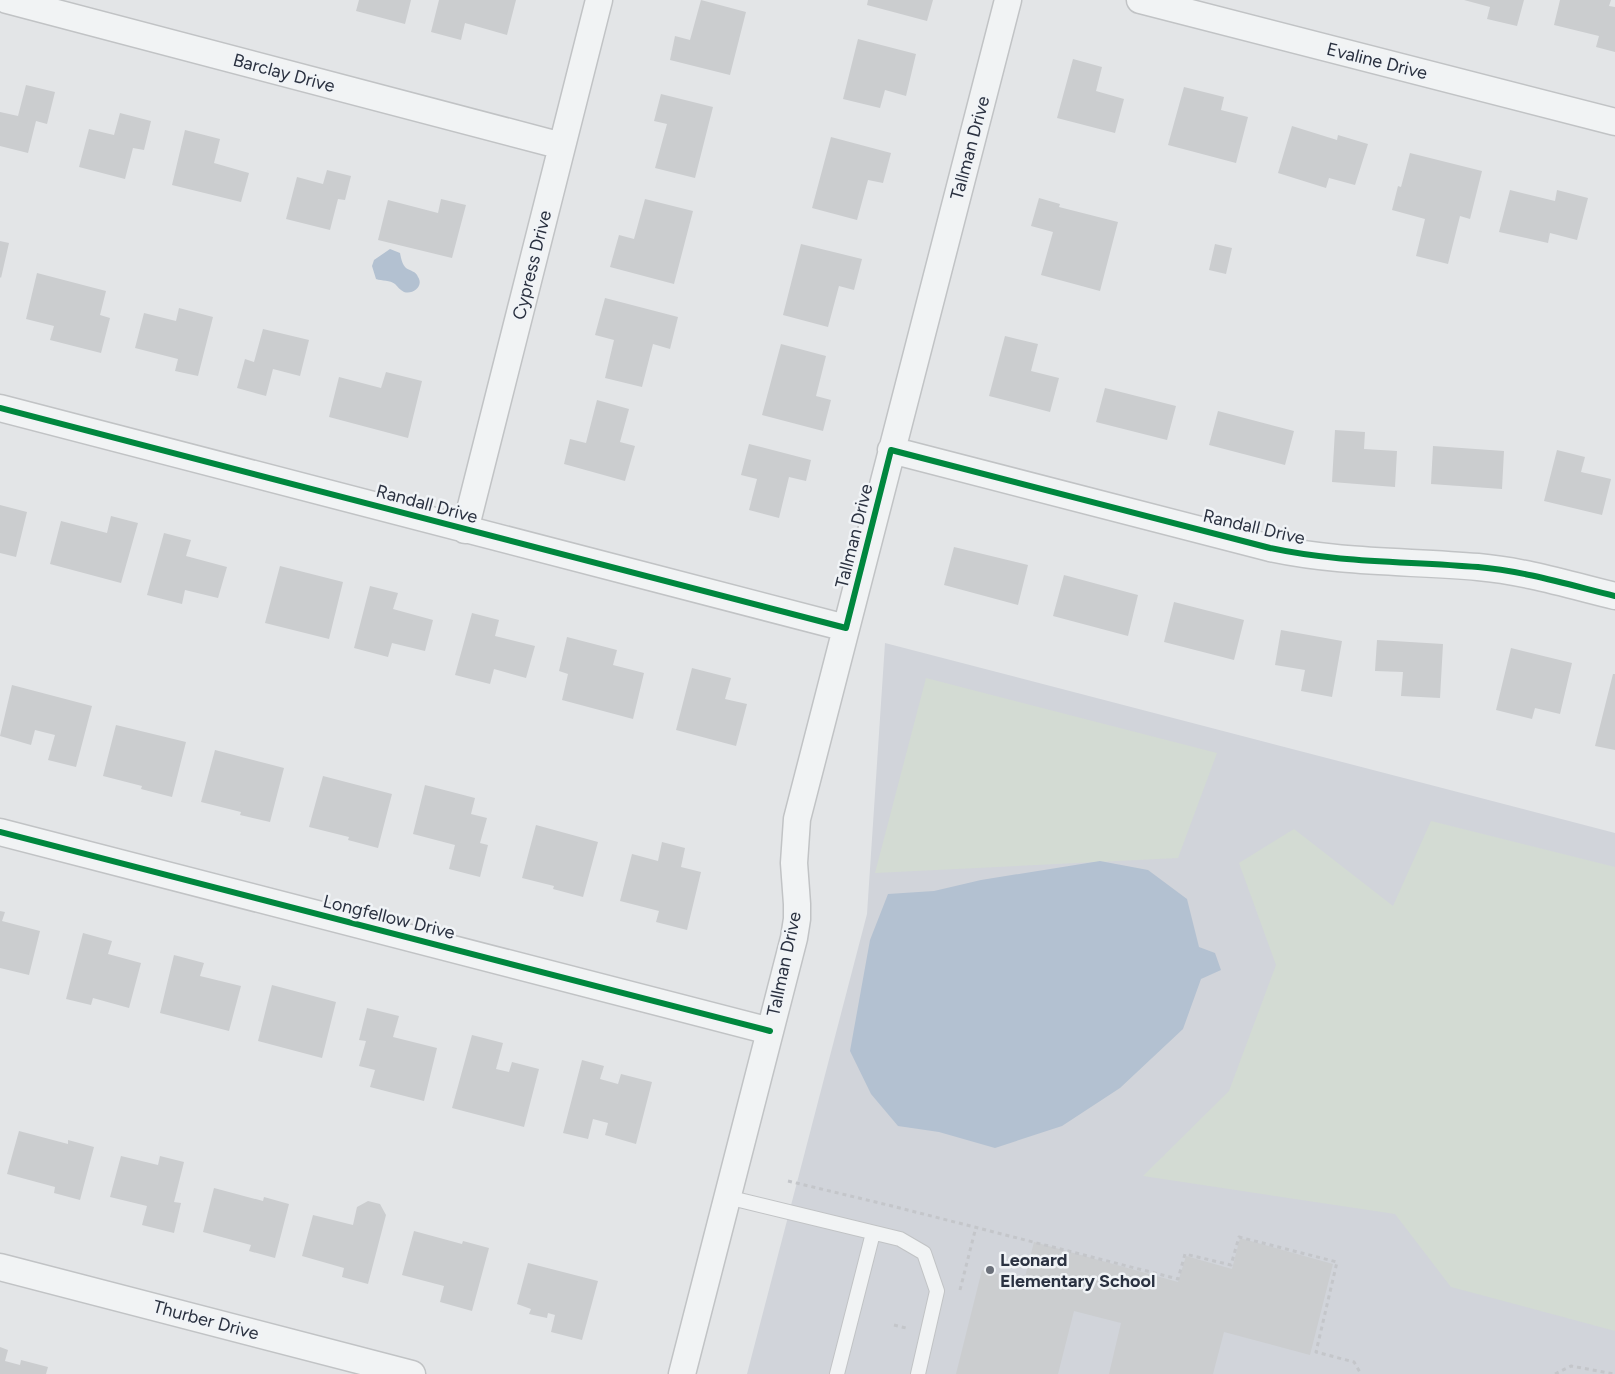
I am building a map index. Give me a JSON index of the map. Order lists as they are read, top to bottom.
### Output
{
  "streets": {
    "street": [
      "Evaline Drive",
      "Barclay Drive",
      "Tallman Drive",
      "Cypress Drive",
      "Randall Drive",
      "Longfellow Drive",
      "Thurber Drive"
    ]
  },
  "crossings": [
    ["Barclay Drive", "Cypress Drive"],
    ["Tallman Drive", "Randall Drive"],
    ["Tallman Drive", "Longfellow Drive"],
    ["Cypress Drive", "Randall Drive"]
  ],
  "places": ["Leonard Elementary School"]
}
